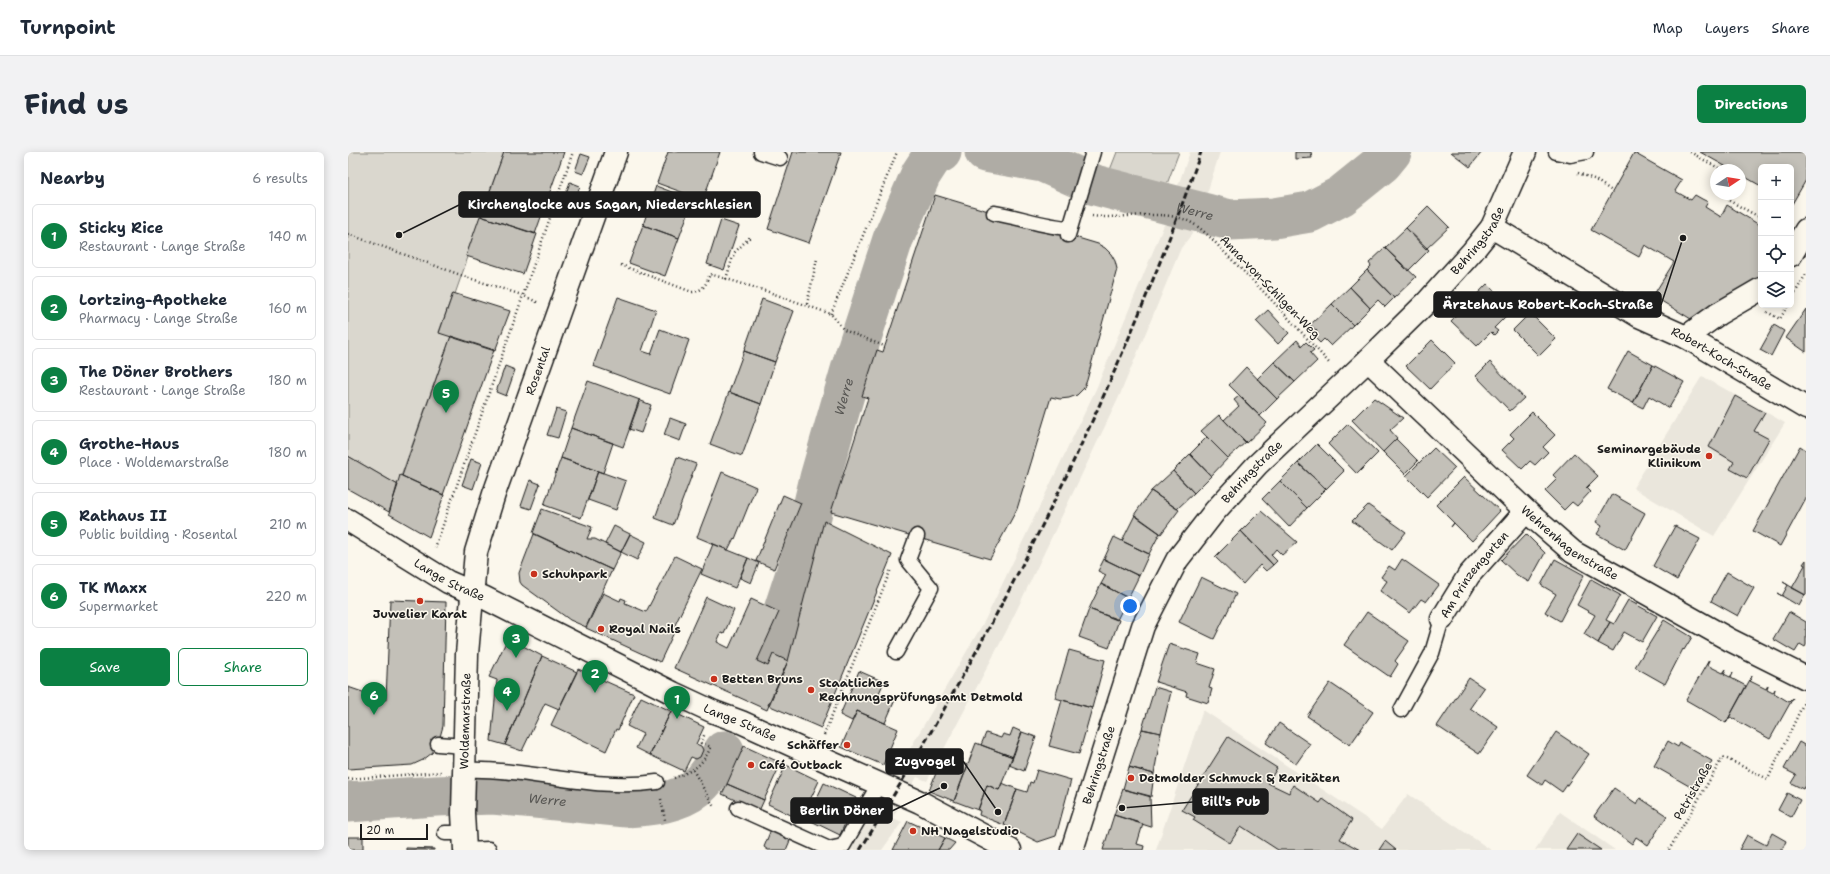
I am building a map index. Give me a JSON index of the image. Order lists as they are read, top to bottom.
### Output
{
  "streets": {
    "street": [
      "Behringstraße",
      "Robert-Koch-Straße",
      "Rosental",
      "Wehrenhagenstraße",
      "Am Prinzengarten",
      "Lange Straße",
      "Woldemarstraße"
    ],
    "path": ["Anna-von-Schilgen-Weg", "Petristraße"]
  },
  "crossings": [
    ["Behringstraße", "Anna-von-Schilgen-Weg"],
    ["Behringstraße", "Robert-Koch-Straße"],
    ["Behringstraße", "Wehrenhagenstraße"],
    ["Rosental", "Lange Straße"],
    ["Rosental", "Woldemarstraße"],
    ["Wehrenhagenstraße", "Am Prinzengarten"],
    ["Lange Straße", "Woldemarstraße"]
  ],
  "water": ["Werre"],
  "places": [
    "Kirchenglocke aus Sagan, Niederschlesien",
    "Ärztehaus Robert-Koch-Straße",
    "Seminargebäude Klinikum",
    "Schuhpark",
    "Juwelier Karat",
    "Royal Nails",
    "Betten Bruns",
    "Staatliches Rechnungsprüfungsamt Detmold",
    "Schäffer",
    "Café Outback",
    "Detmolder Schmuck & Raritäten",
    "Berlin Döner",
    "Bill's Pub",
    "Zugvogel",
    "NH Nagelstudio"
  ],
  "scale_bar": "20 m",
  "north": "right",
  "page": {
    "header": "Turnpoint",
    "nav": ["Map", "Layers", "Share"],
    "title": "Find us",
    "buttons": [
      "Directions",
      ["Save", "Share"]
    ],
    "heading": ["Nearby", "6 results"],
    "map_buttons": ["+", "−"],
    "list": [
      {
        "mark": "1",
        "name": "Sticky Rice",
        "note": "Restaurant · Lange Straße",
        "value": "140 m"
      },
      {
        "mark": "2",
        "name": "Lortzing-Apotheke",
        "note": "Pharmacy · Lange Straße",
        "value": "160 m"
      },
      {
        "mark": "3",
        "name": "The Döner Brothers",
        "note": "Restaurant · Lange Straße",
        "value": "180 m"
      },
      {
        "mark": "4",
        "name": "Grothe-Haus",
        "note": "Place · Woldemarstraße",
        "value": "180 m"
      },
      {
        "mark": "5",
        "name": "Rathaus II",
        "note": "Public building · Rosental",
        "value": "210 m"
      },
      {
        "mark": "6",
        "name": "TK Maxx",
        "note": "Supermarket",
        "value": "220 m"
      }
    ],
    "pins": [
      "5",
      "3",
      "2",
      "4",
      "6",
      "1"
    ],
    "scale": "20 m"
  }
}
